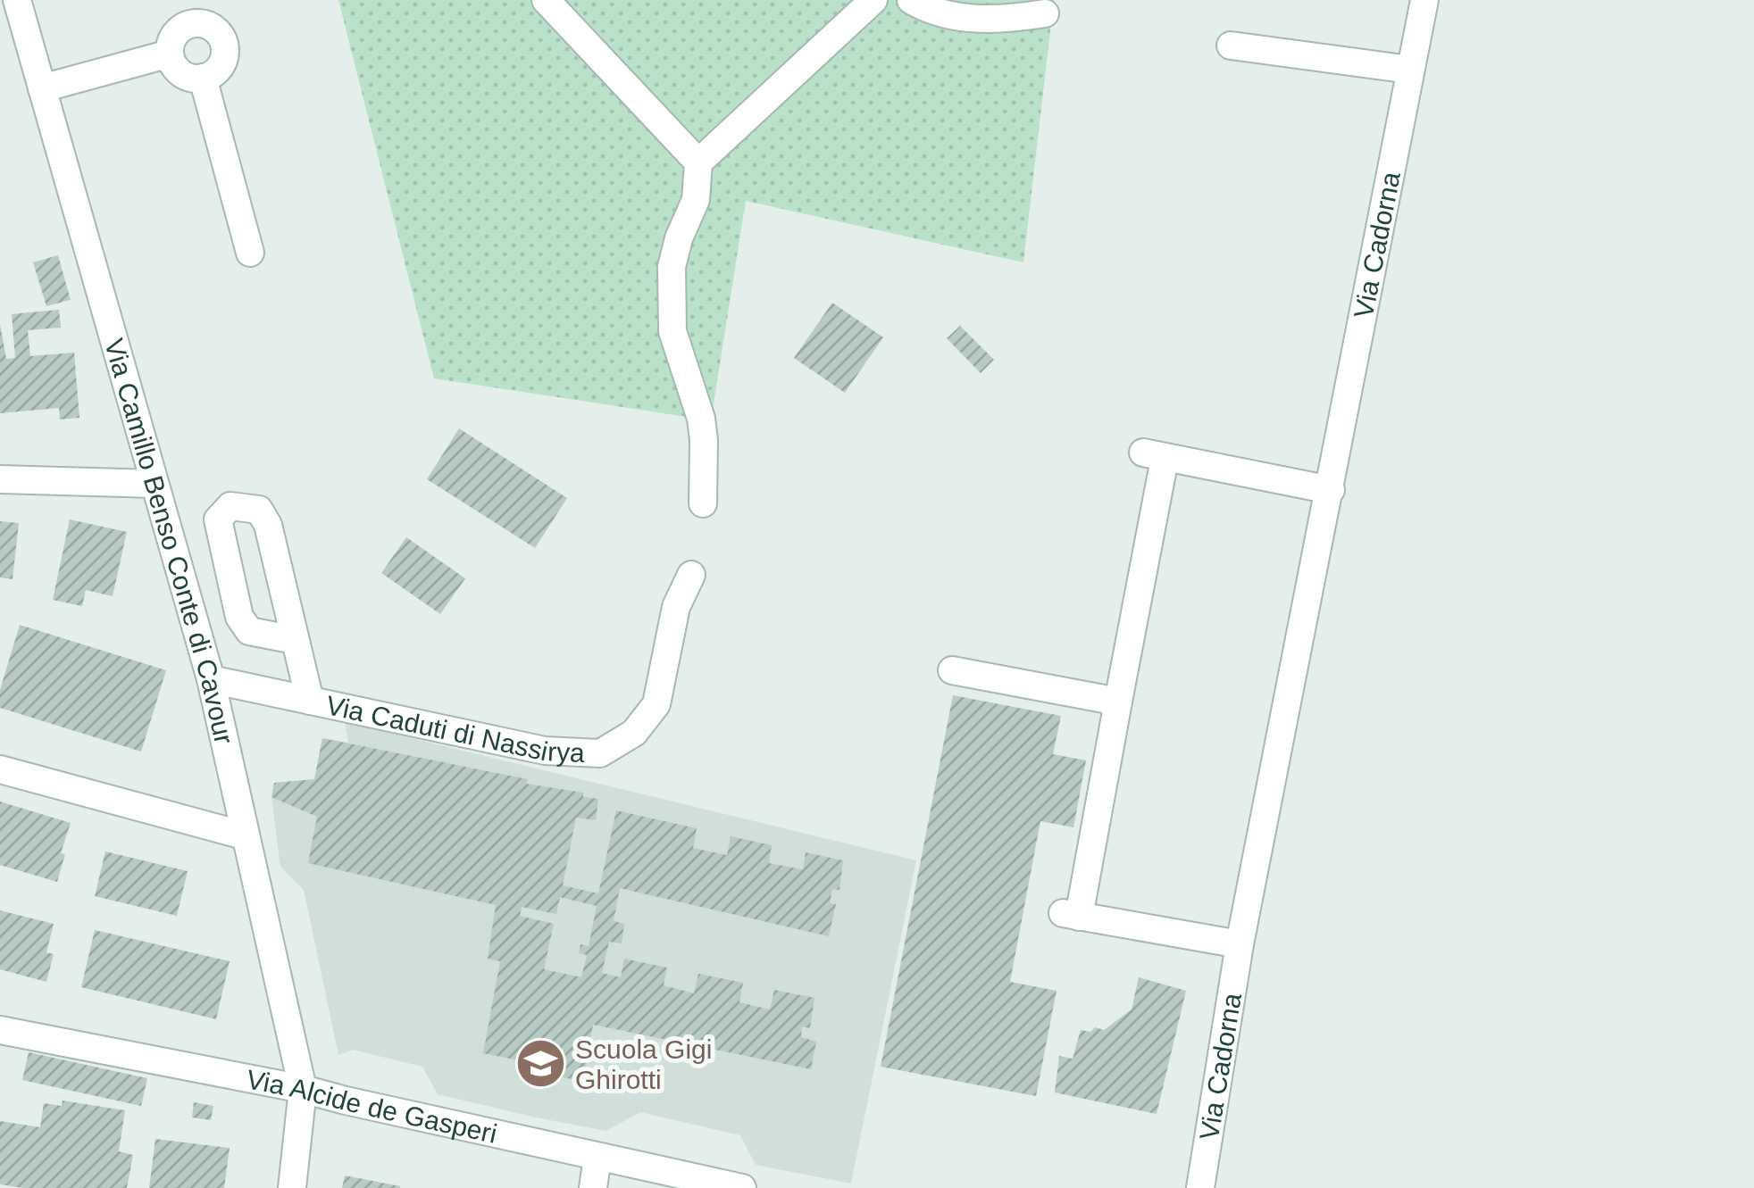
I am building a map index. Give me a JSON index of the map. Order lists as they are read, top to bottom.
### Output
{
  "streets": {
    "street": [
      "Via Cadorna",
      "Via Camillo Benso Conte di Cavour",
      "Via Caduti di Nassirya",
      "Via Alcide de Gasperi"
    ]
  },
  "crossings": [
    ["Via Camillo Benso Conte di Cavour", "Via Caduti di Nassirya"],
    ["Via Camillo Benso Conte di Cavour", "Via Alcide de Gasperi"]
  ],
  "places": {
    "school or university": ["Scuola Gigi Ghirotti"]
  }
}
